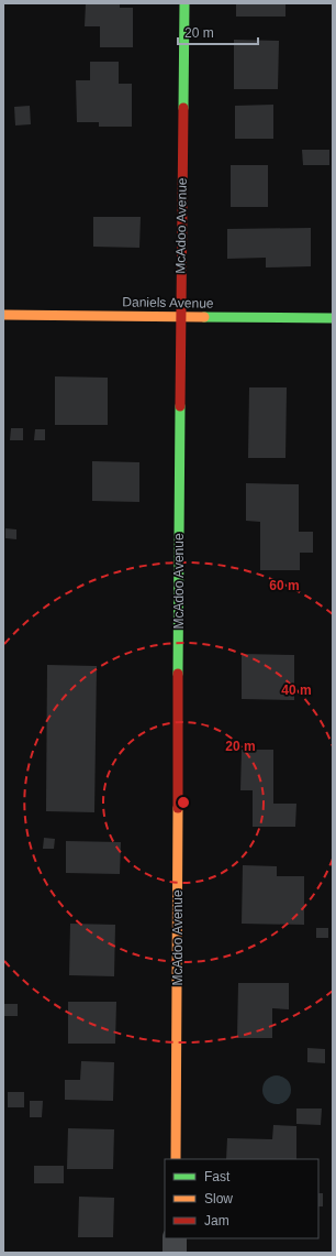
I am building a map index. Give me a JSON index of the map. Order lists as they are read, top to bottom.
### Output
{
  "streets": {
    "street": ["McAdoo Avenue", "Daniels Avenue"]
  },
  "crossings": [
    ["McAdoo Avenue", "Daniels Avenue"]
  ],
  "legend": ["Fast", "Slow", "Jam"],
  "scale_bar": "20 m",
  "rings": ["60 m", "40 m", "20 m"]
}
